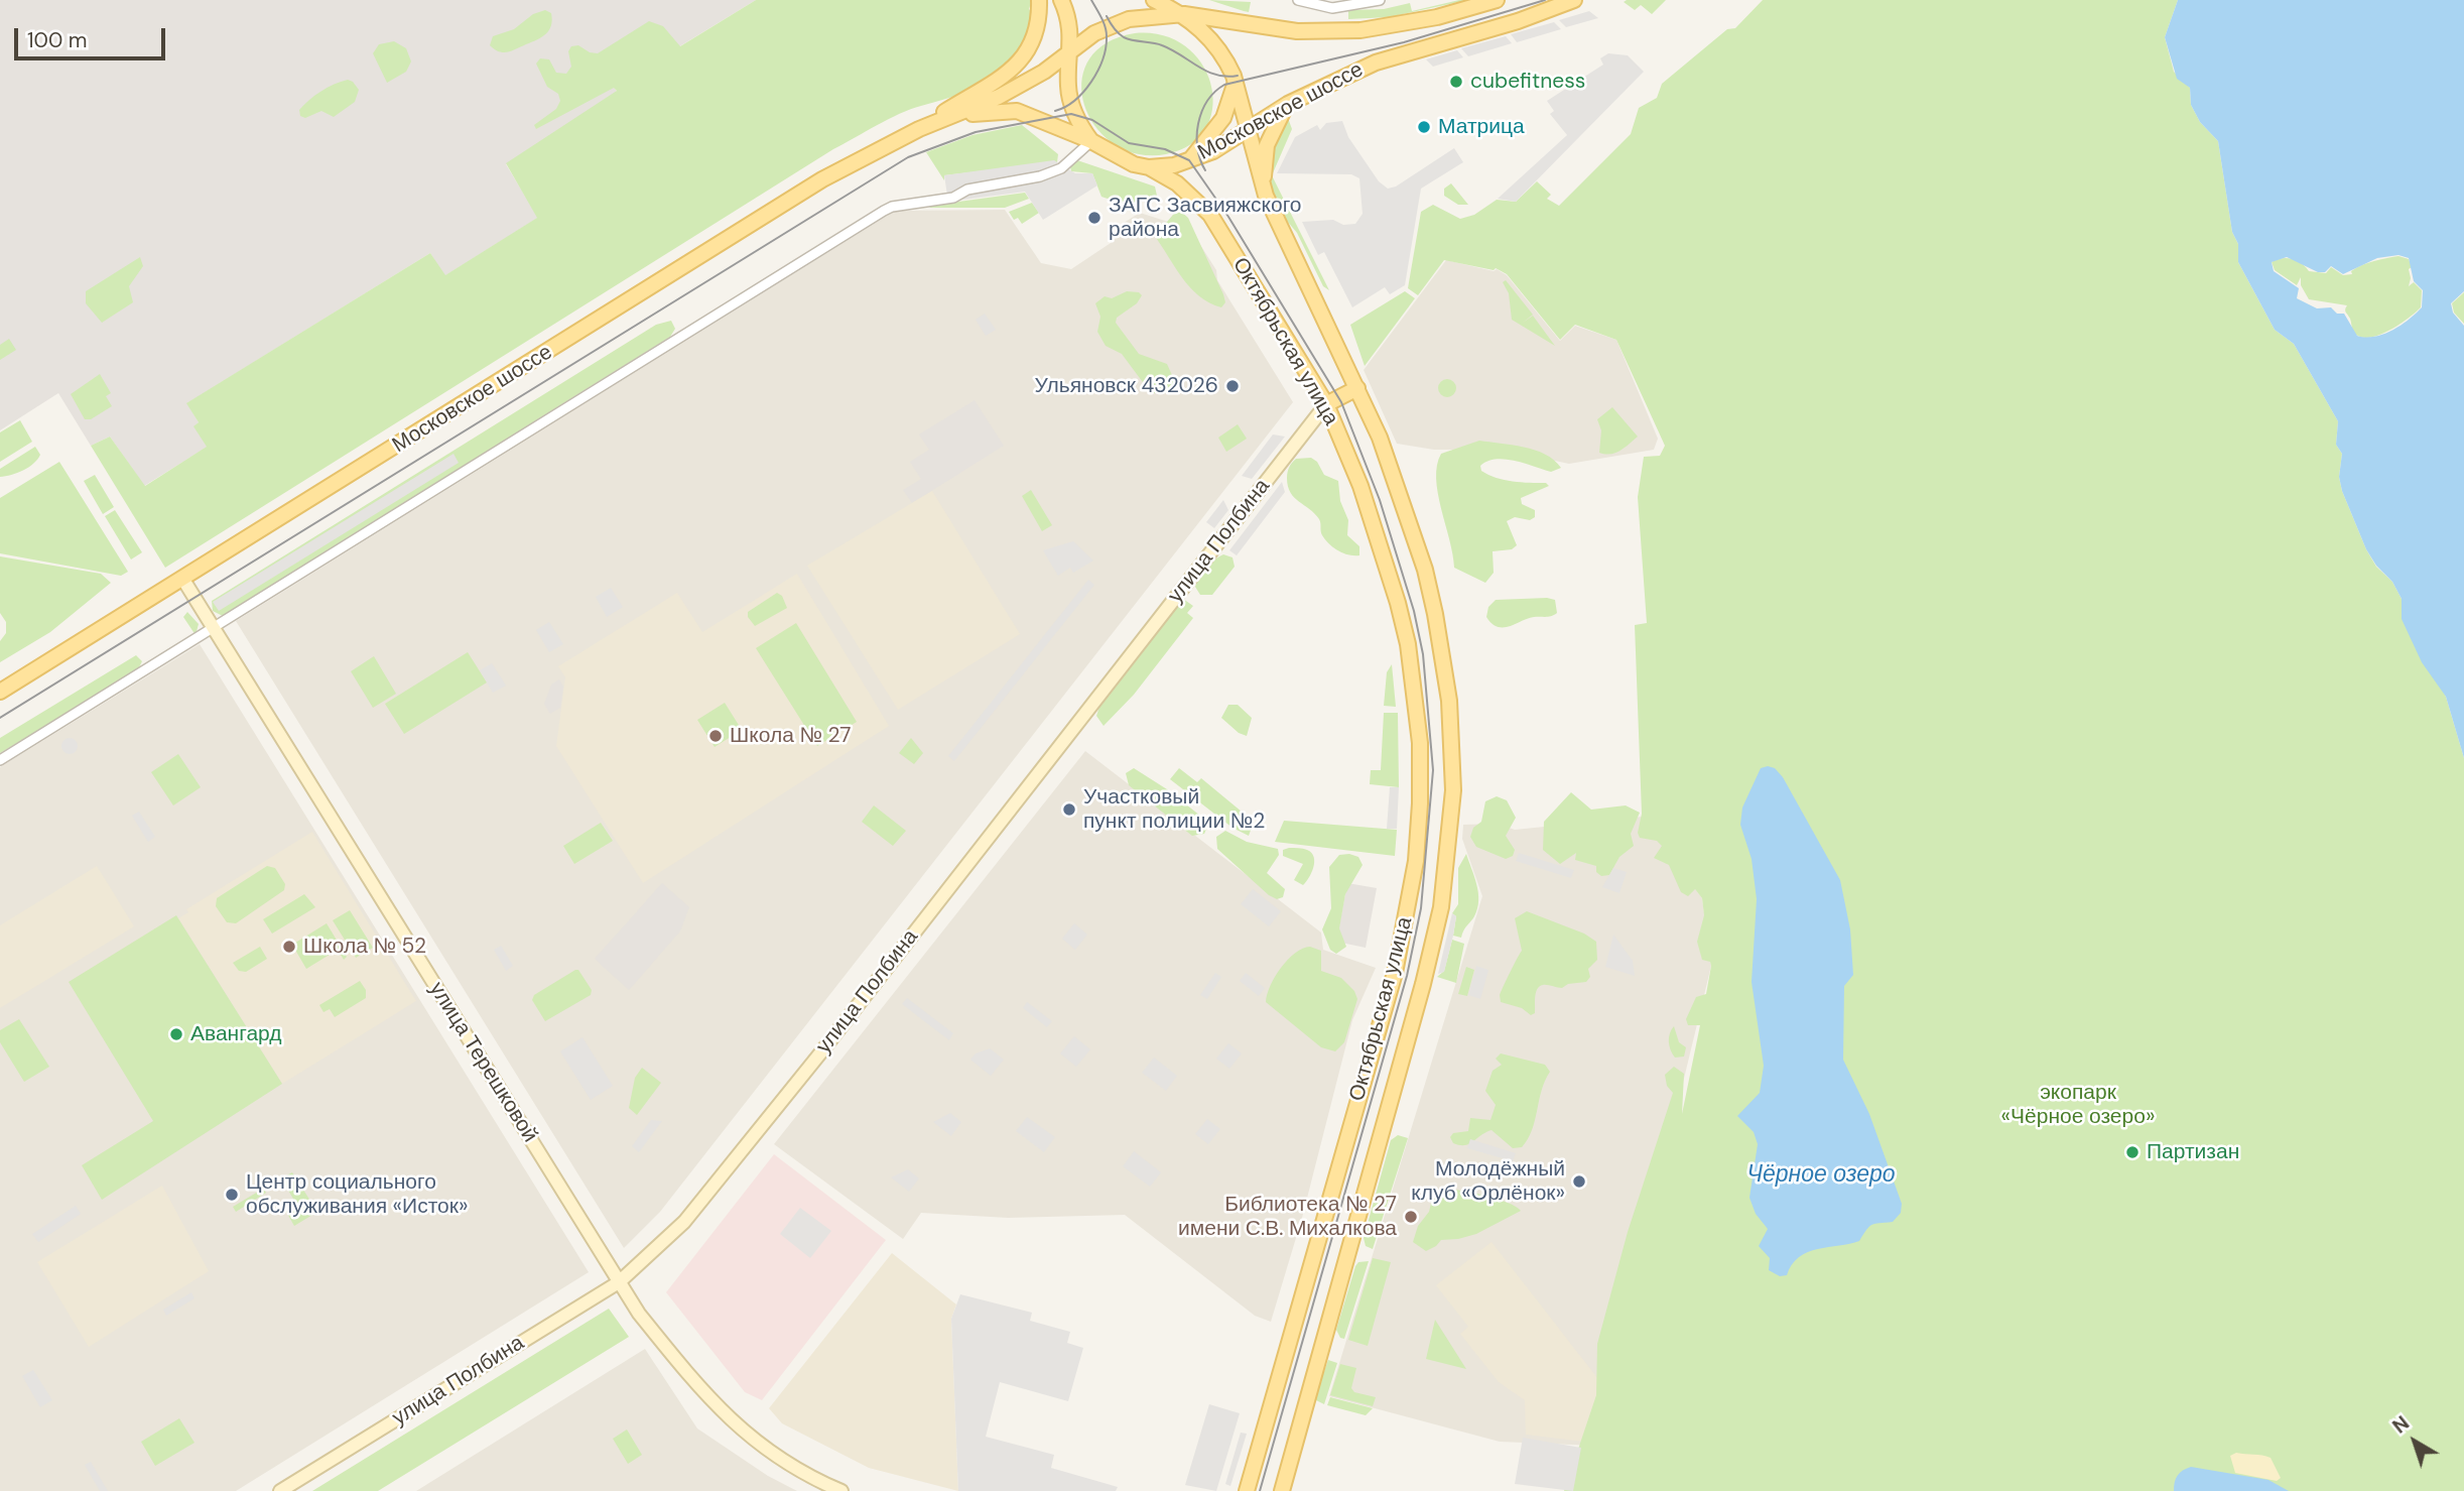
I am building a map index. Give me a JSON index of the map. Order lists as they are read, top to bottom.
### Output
{
  "streets": {
    "main road": ["Московское шоссе", "Октябрьская улица", "улица Полбина"],
    "street": ["улица Терешковой"]
  },
  "crossings": [
    ["Московское шоссе", "Октябрьская улица"],
    ["Московское шоссе", "улица Терешковой"],
    ["Октябрьская улица", "улица Полбина"],
    ["улица Полбина", "улица Терешковой"]
  ],
  "water": ["Чёрное озеро"],
  "parks": ["экопарк «Чёрное озеро»"],
  "places": [
    "cubefitness",
    "Матрица",
    "ЗАГС Засвияжского района",
    "Ульяновск 432026",
    "Школа № 27",
    "Участковый пункт полиции №2",
    "Школа № 52",
    "Авангард",
    "Партизан",
    "Молодёжный клуб «Орлёнок»",
    "Центр социального обслуживания «Исток»",
    "Библиотека № 27 имени С.В. Михалкова"
  ],
  "scale_bar": "100 m",
  "north": "top left"
}
